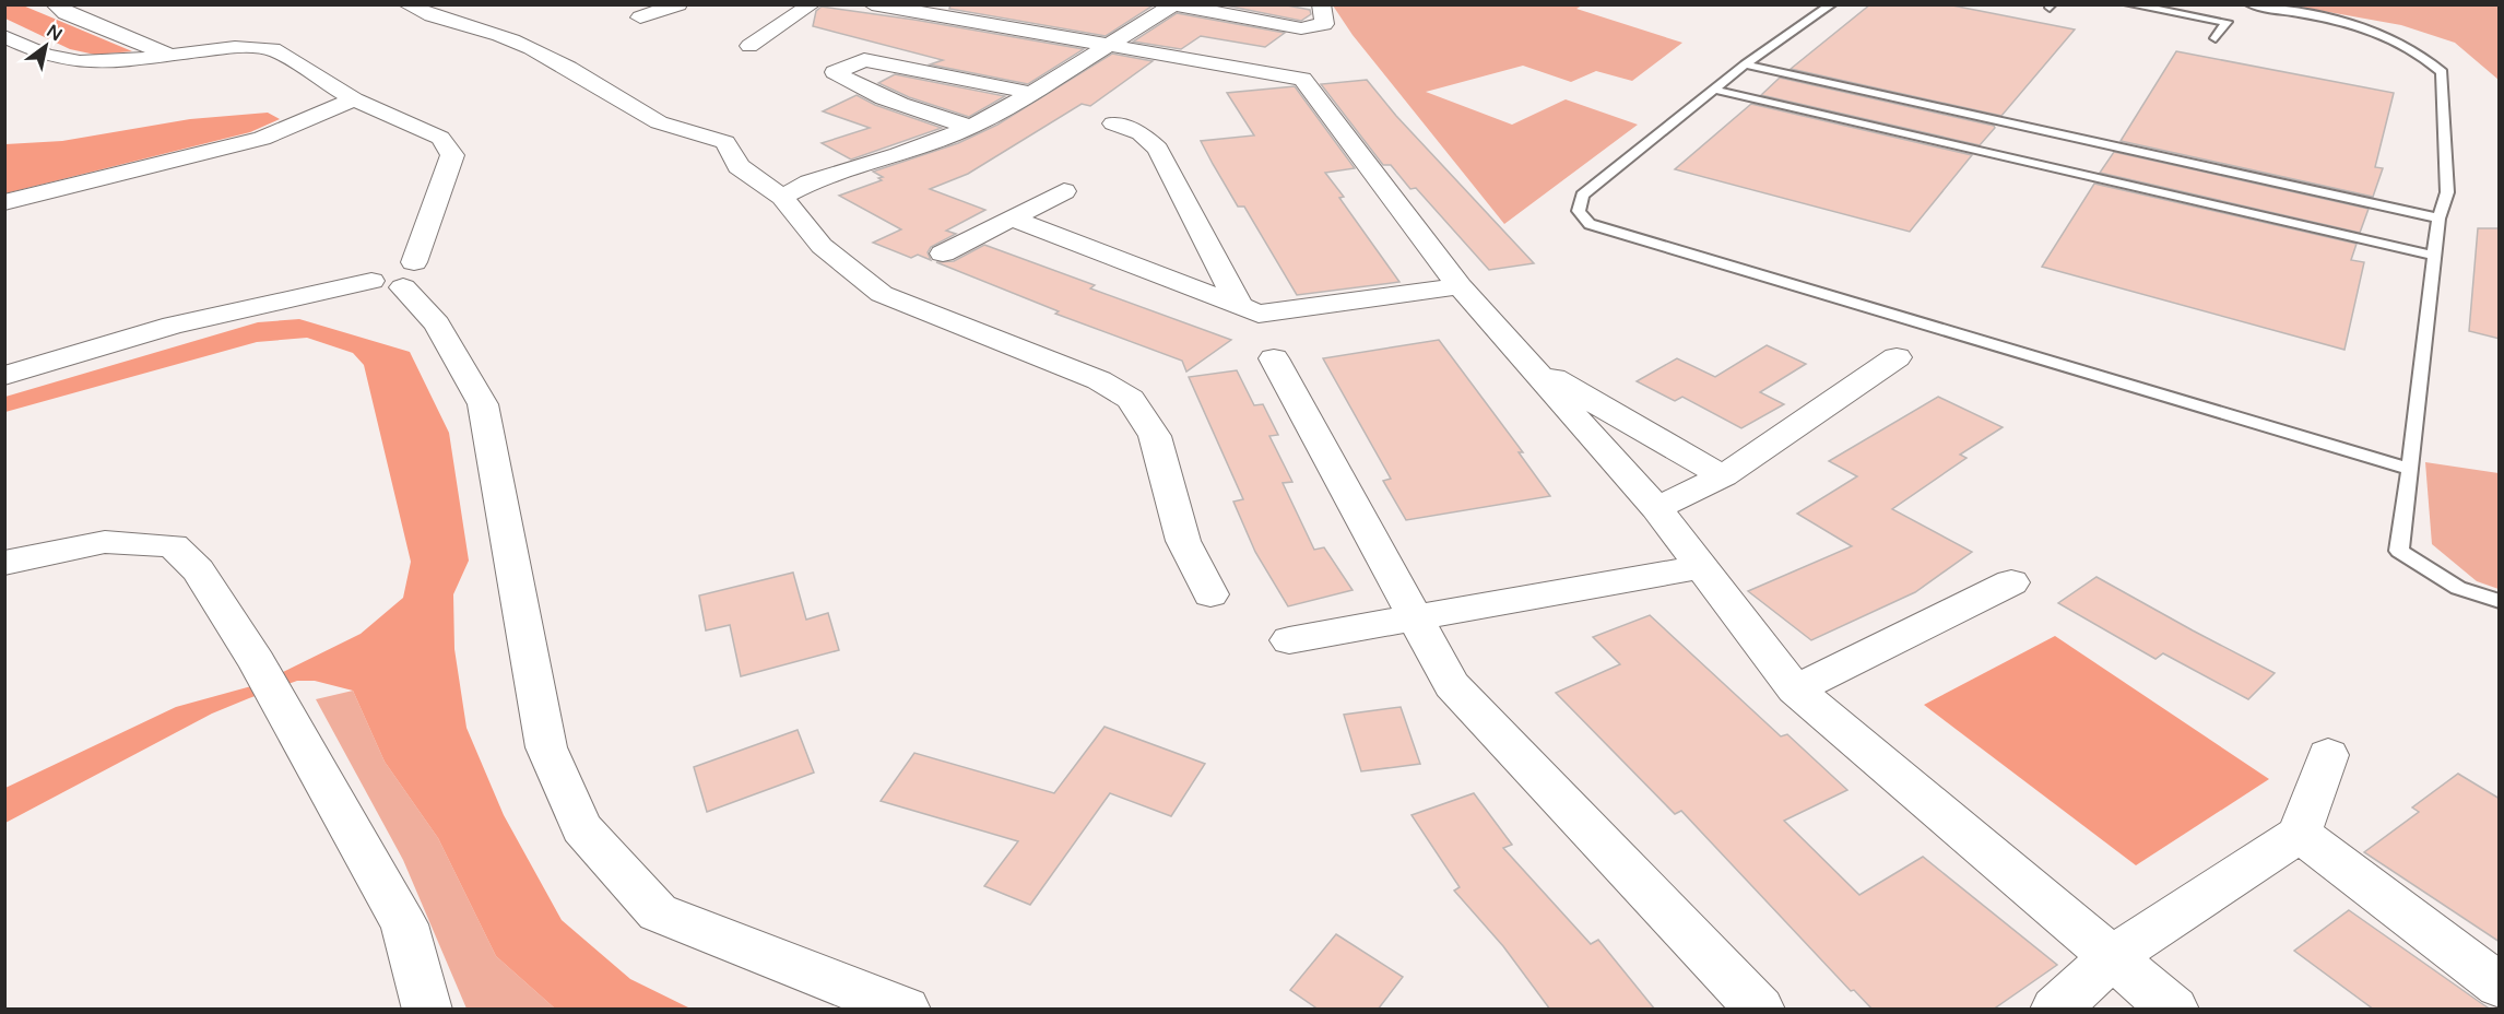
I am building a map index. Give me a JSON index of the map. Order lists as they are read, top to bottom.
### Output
{
  "north": "top right"
}
